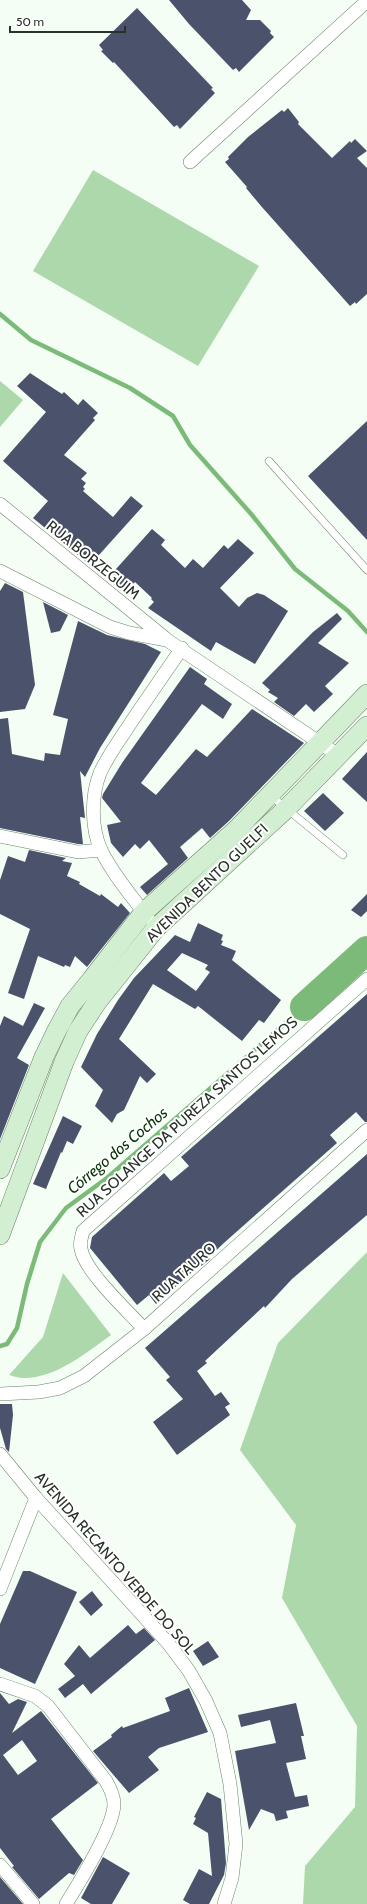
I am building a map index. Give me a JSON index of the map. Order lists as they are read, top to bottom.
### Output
{
  "streets": {
    "main road": ["AVENIDA BENTO GUELFI"],
    "street": [
      "RUA BORZEGUIM",
      "RUA SOLANGE DA PUREZA SANTOS LEMOS",
      "RUA TAURO",
      "AVENIDA RECANTO VERDE DO SOL"
    ]
  },
  "crossings": [
    ["RUA SOLANGE DA PUREZA SANTOS LEMOS", "RUA TAURO"]
  ],
  "water": ["Córrego dos Cochos"],
  "scale_bar": "50 m"
}
